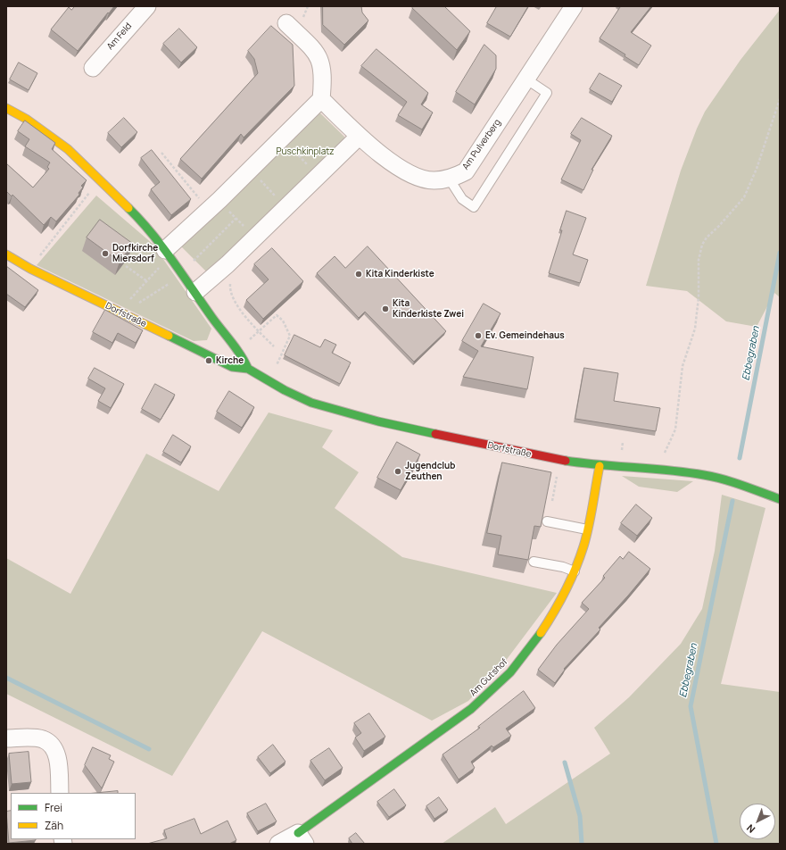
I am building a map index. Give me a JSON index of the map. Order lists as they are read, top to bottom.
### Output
{
  "streets": {
    "main road": ["Dorfstraße", "Am Gutshof"],
    "street": ["Am Feld", "Am Pulverberg"]
  },
  "crossings": [
    ["Dorfstraße", "Am Gutshof"]
  ],
  "water": ["Ebbegraben"],
  "parks": ["Puschkinplatz"],
  "places": [
    "Dorfkirche Miersdorf",
    "Kita Kinderkiste",
    "Kita Kinderkiste Zwei",
    "Ev. Gemeindehaus",
    "Kirche",
    "Jugendclub Zeuthen"
  ],
  "legend": ["Frei", "Zäh"],
  "north": "bottom left"
}
